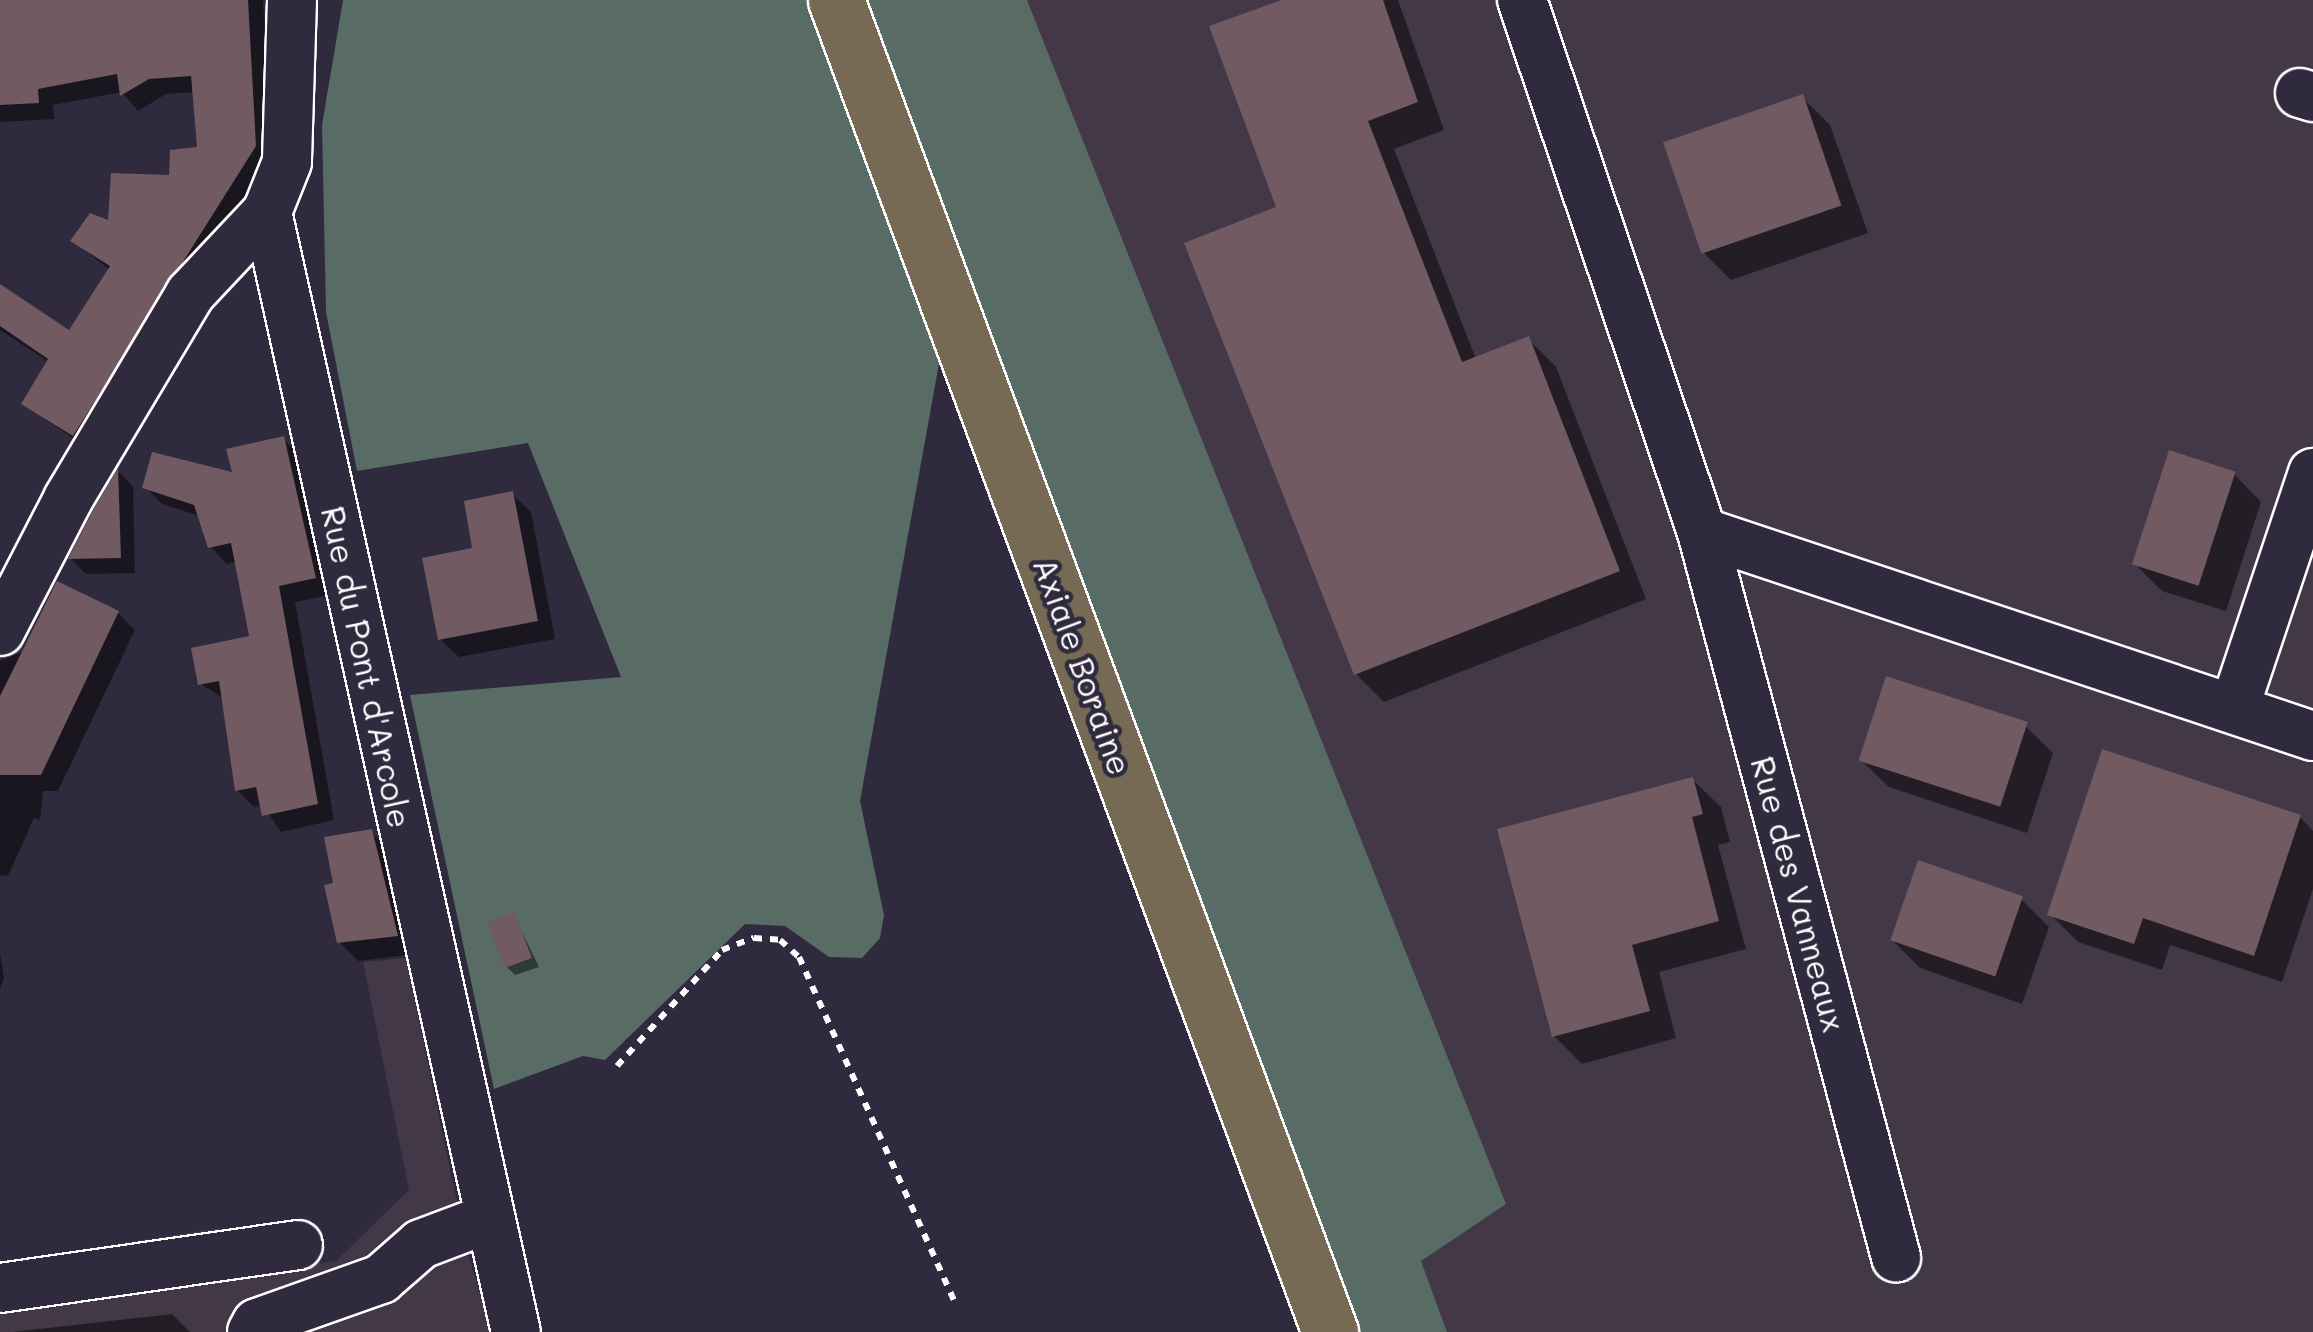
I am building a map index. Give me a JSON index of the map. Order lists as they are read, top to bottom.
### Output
{
  "streets": {
    "main road": ["Axiale Boraine"],
    "street": ["Rue du Pont d'Arcole", "Rue des Vanneaux"]
  }
}
